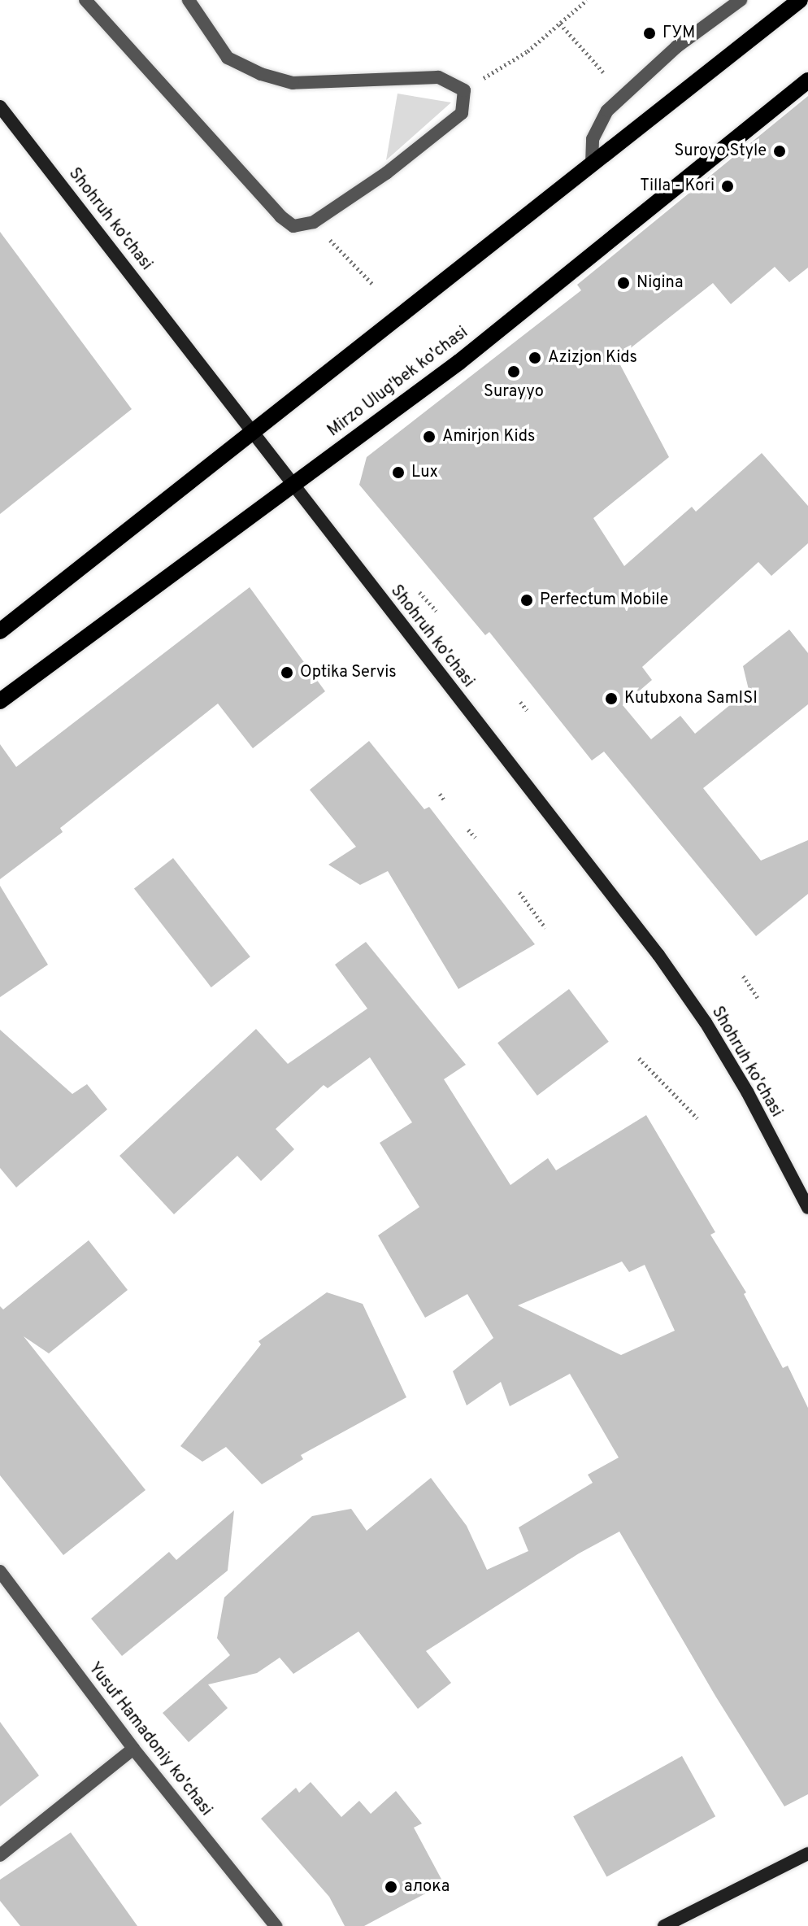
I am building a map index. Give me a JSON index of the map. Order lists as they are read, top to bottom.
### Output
{
  "streets": {
    "main road": ["Shohruh ko'chasi", "Mirzo Ulug'bek ko'chasi"],
    "street": ["Yusuf Hamadoniy ko'chasi"]
  },
  "crossings": [
    ["Shohruh ko'chasi", "Mirzo Ulug'bek ko'chasi"]
  ],
  "places": [
    "ГУМ",
    "Suroyo Style",
    "Tilla - Kori",
    "Nigina",
    "Azizjon Kids",
    "Surayyo",
    "Amirjon Kids",
    "Lux",
    "Perfectum Mobile",
    "Optika Servis",
    "Kutubxona SamISI",
    "алока"
  ]
}
